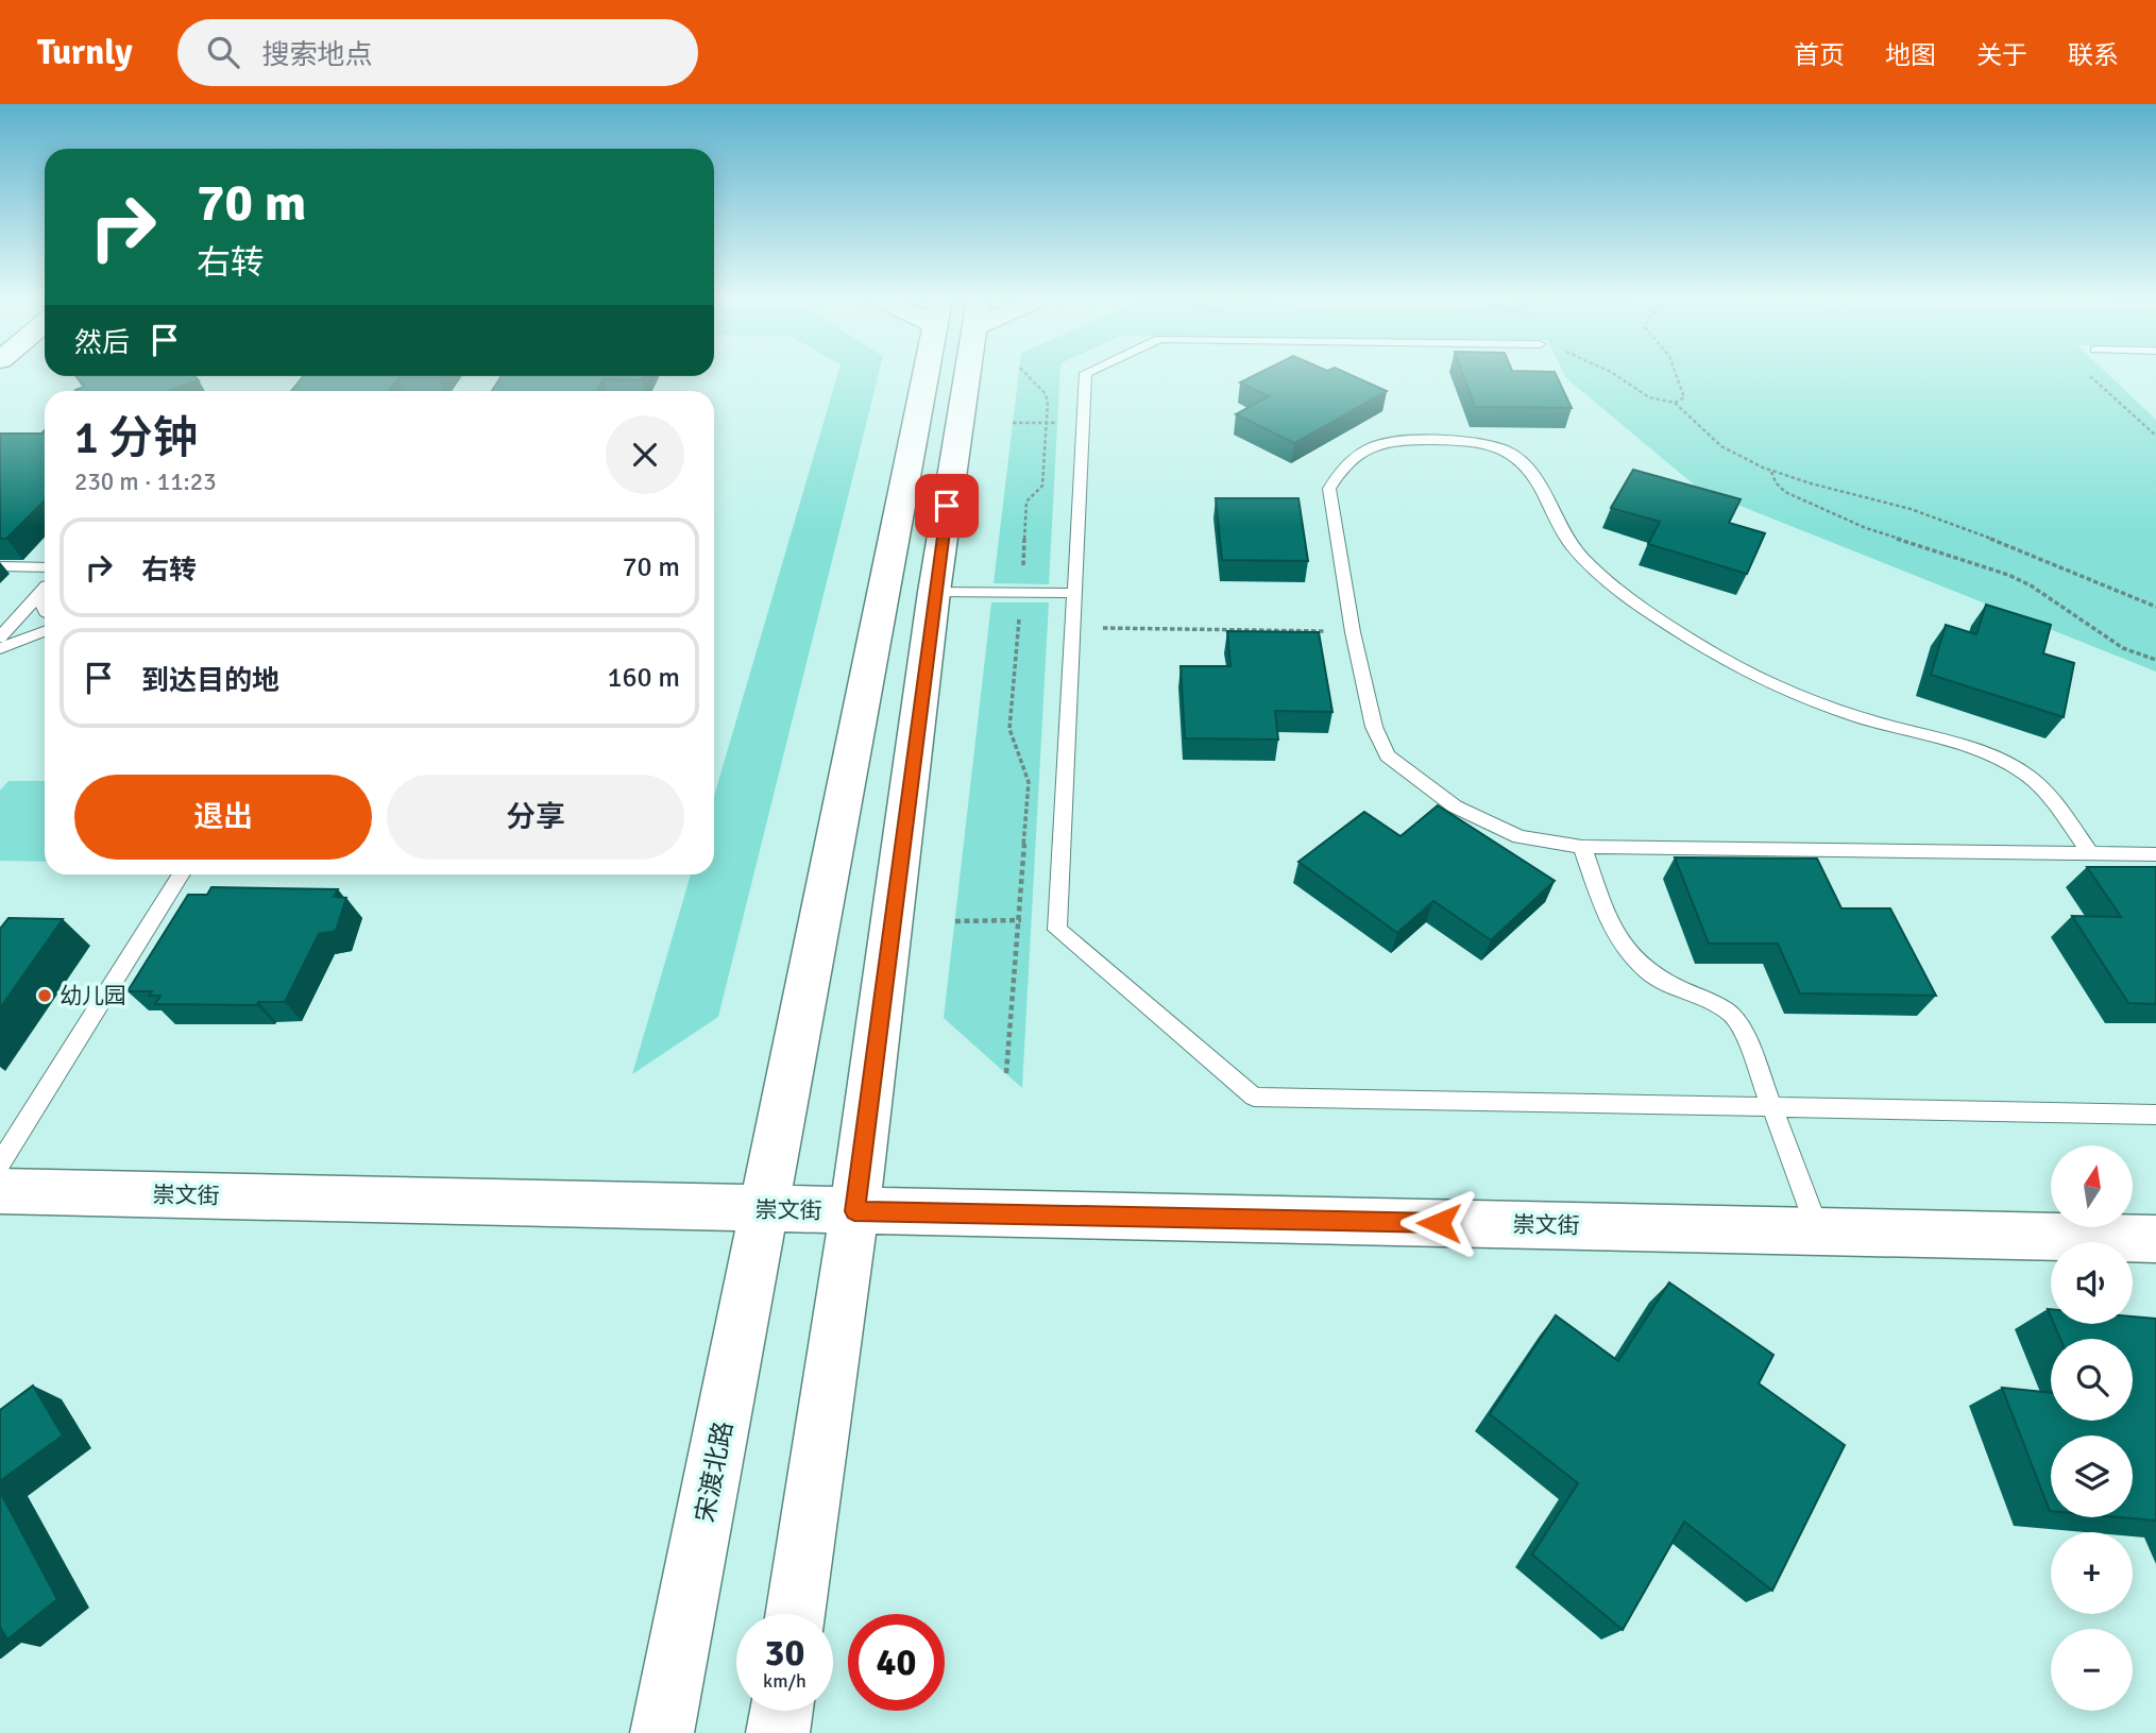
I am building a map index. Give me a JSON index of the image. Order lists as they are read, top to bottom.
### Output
{
  "streets": {
    "main road": ["崇文街", "宋渡北路"]
  },
  "crossings": [
    ["崇文街", "宋渡北路"]
  ],
  "places": ["幼儿园"],
  "north": "top",
  "page": {
    "header": "Turnly",
    "search": "搜索地点",
    "nav": [
      "首页",
      "地图",
      "关于",
      "联系"
    ],
    "turn": ["70 m", "右转"],
    "then": "然后",
    "heading": ["1 分钟", "230 m · 11:23"],
    "list": [
      {
        "name": "右转",
        "value": "70 m"
      },
      {
        "name": "到达目的地",
        "value": "160 m"
      }
    ],
    "buttons": ["退出", "分享"],
    "map_buttons": ["+", "−"],
    "speed": "30 km/h",
    "limit": "40"
  }
}
